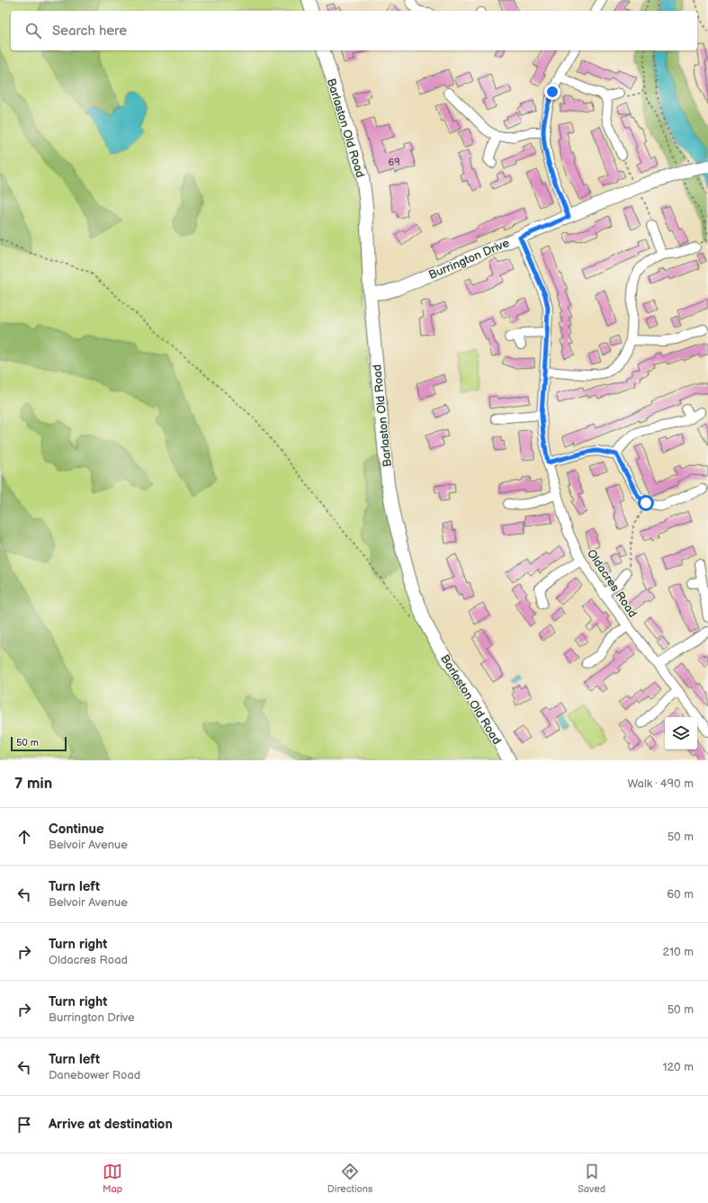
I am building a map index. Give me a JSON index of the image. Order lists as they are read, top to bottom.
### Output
{
  "streets": {
    "street": ["Barlaston Old Road", "Burrington Drive", "Oldacres Road"]
  },
  "crossings": [
    ["Barlaston Old Road", "Burrington Drive"],
    ["Burrington Drive", "Oldacres Road"]
  ],
  "house_numbers": ["69"],
  "scale_bar": "50 m",
  "page": {
    "search": "Search here",
    "scale": "50 m",
    "heading": ["7 min", "Walk · 490 m"],
    "list": [
      ["Continue", "Belvoir Avenue", "50 m"],
      ["Turn left", "Belvoir Avenue", "60 m"],
      ["Turn right", "Oldacres Road", "210 m"],
      ["Turn right", "Burrington Drive", "50 m"],
      ["Turn left", "Danebower Road", "120 m"],
      "Arrive at destination"
    ],
    "nav": ["Map", "Directions", "Saved"]
  }
}
